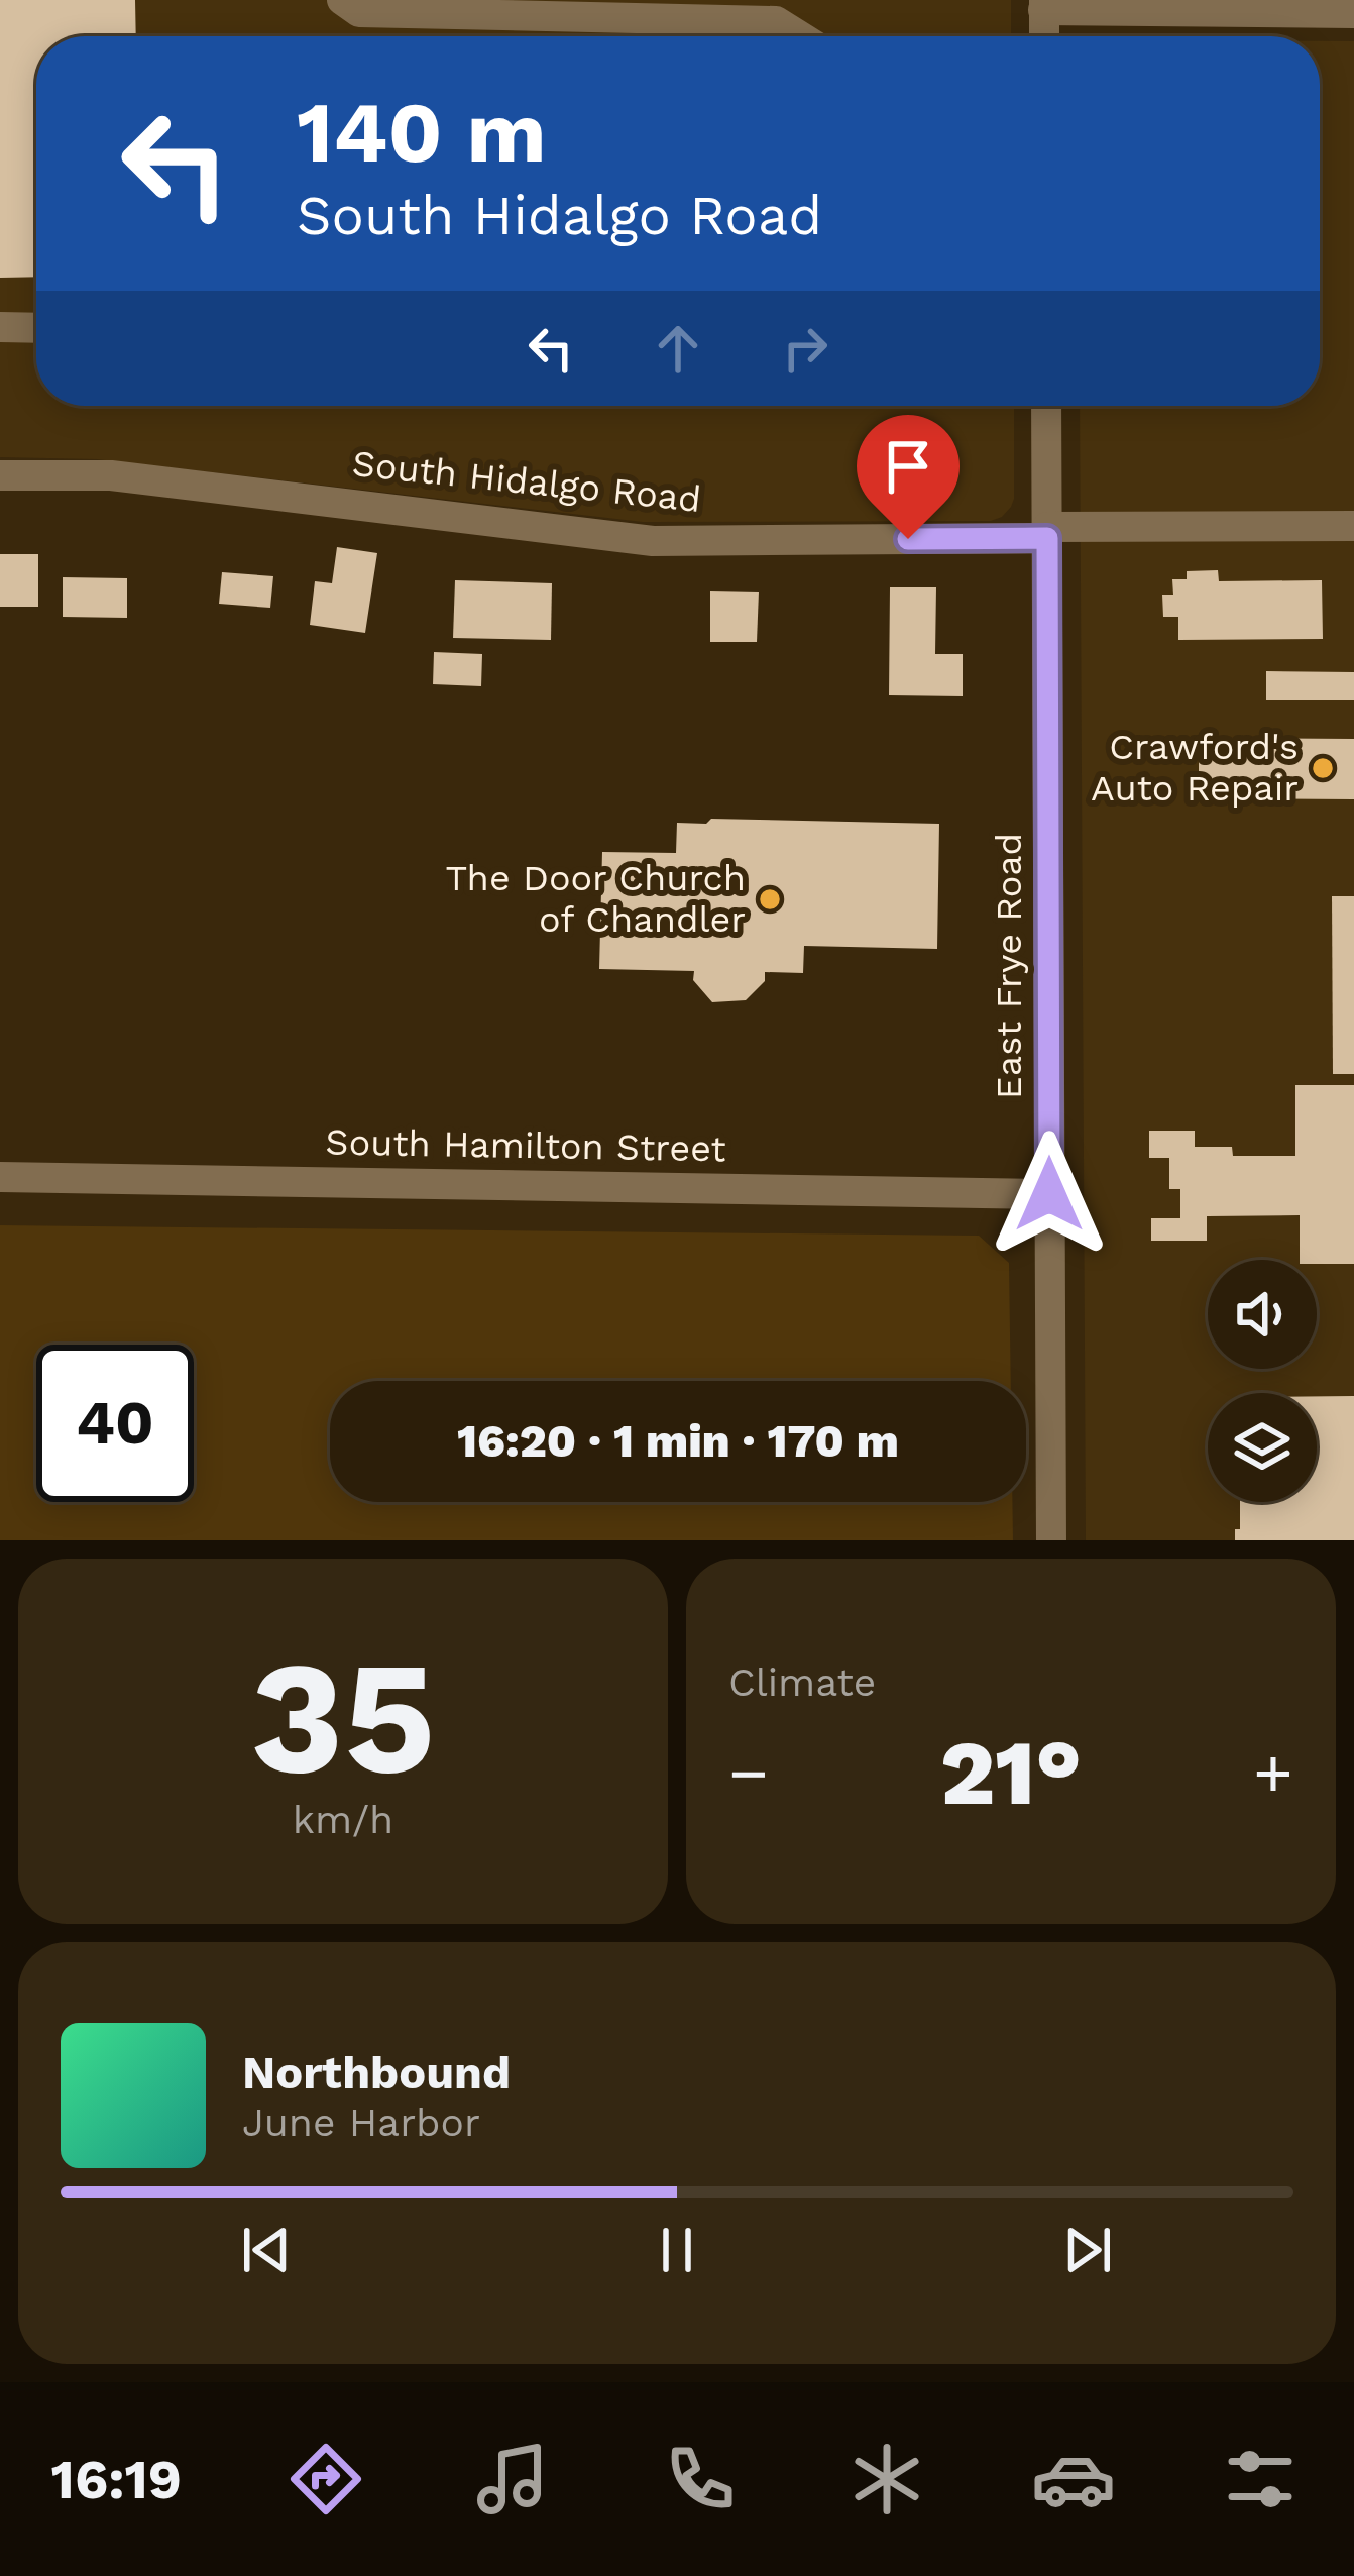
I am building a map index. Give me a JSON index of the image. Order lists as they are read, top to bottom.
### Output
{
  "streets": {
    "street": ["South Hidalgo Road", "East Frye Road", "South Hamilton Street"]
  },
  "crossings": [
    ["South Hidalgo Road", "East Frye Road"],
    ["East Frye Road", "South Hamilton Street"]
  ],
  "places": ["Crawford's Auto Repair", "The Door Church of Chandler"],
  "page": {
    "turn": ["140 m", "South Hidalgo Road"],
    "limit": "40",
    "trip": "16:20 · 1 min · 170 m",
    "tile": [
      ["35", "km/h"],
      "Climate"
    ],
    "heat": ["−", "21°", "+"],
    "song": ["Northbound", "June Harbor"],
    "tabs": "16:19"
  }
}
